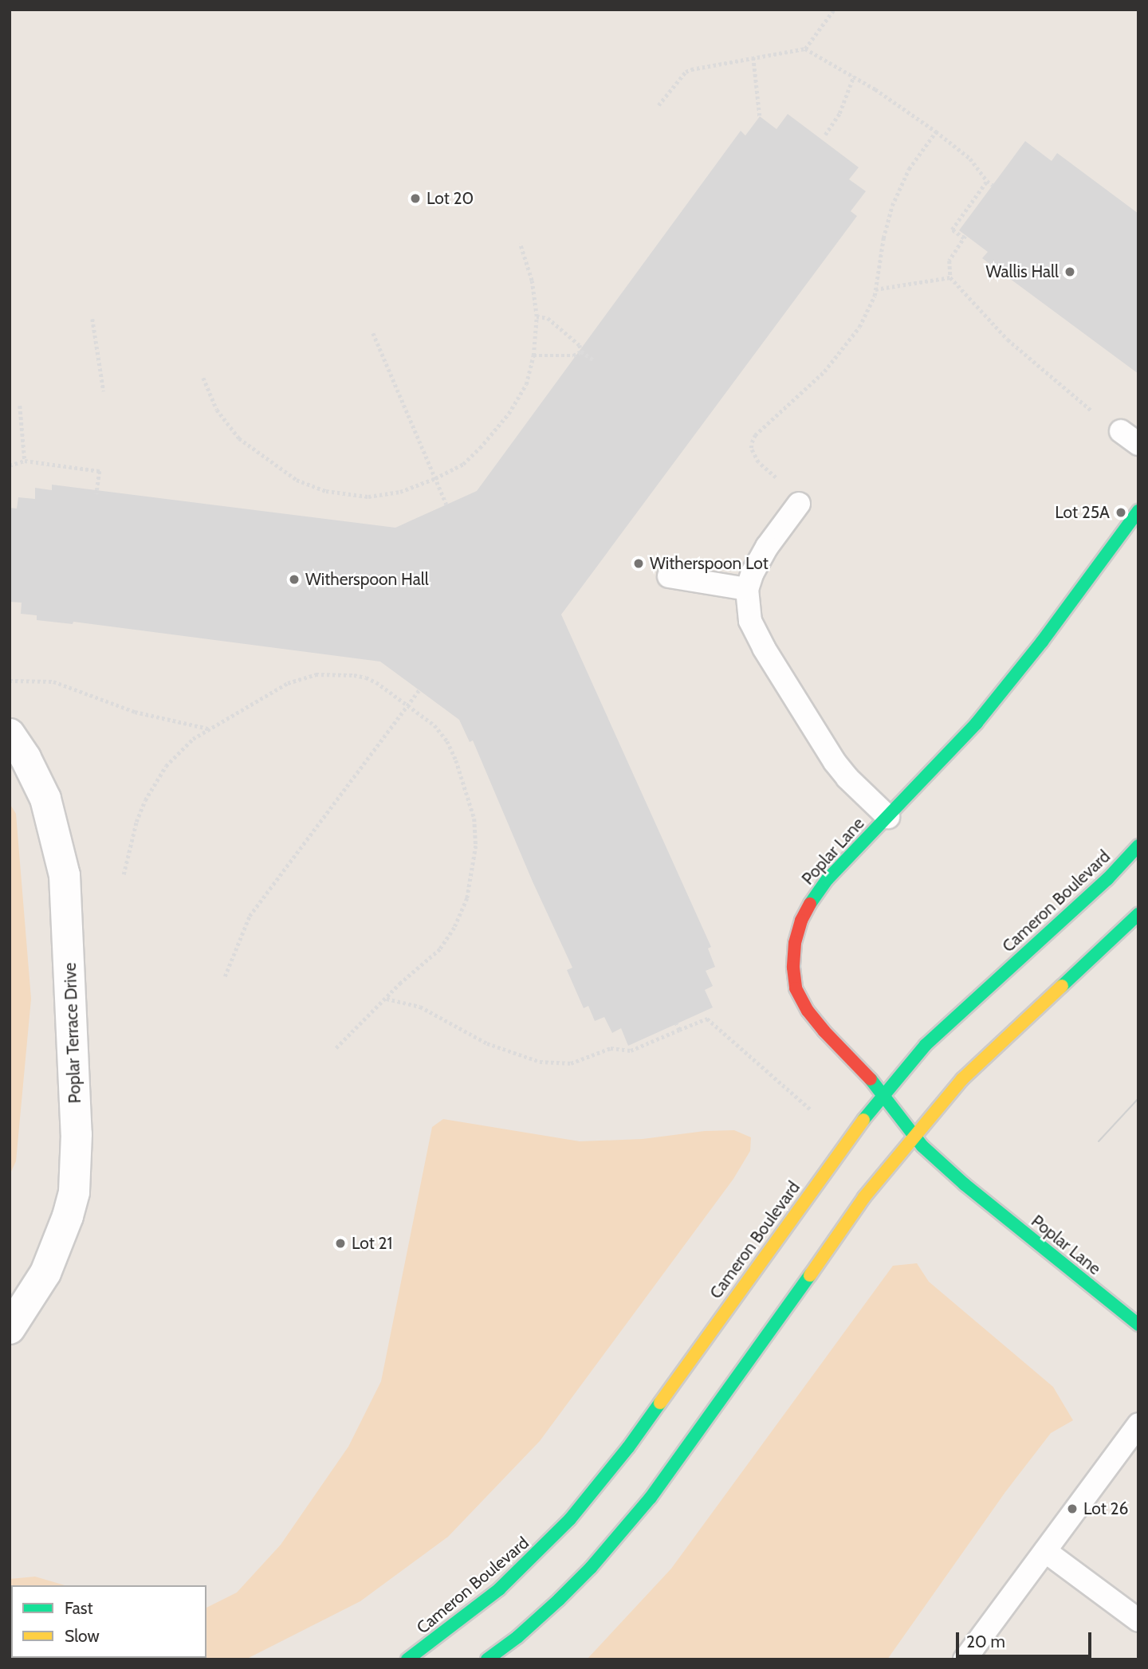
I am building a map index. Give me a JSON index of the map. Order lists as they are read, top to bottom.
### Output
{
  "streets": {
    "street": ["Poplar Lane", "Cameron Boulevard", "Poplar Terrace Drive"]
  },
  "crossings": [
    ["Poplar Lane", "Cameron Boulevard"]
  ],
  "places": [
    "Lot 20",
    "Wallis Hall",
    "Lot 25A",
    "Witherspoon Lot",
    "Witherspoon Hall",
    "Lot 21",
    "Lot 26"
  ],
  "legend": ["Fast", "Slow"],
  "scale_bar": "20 m"
}
